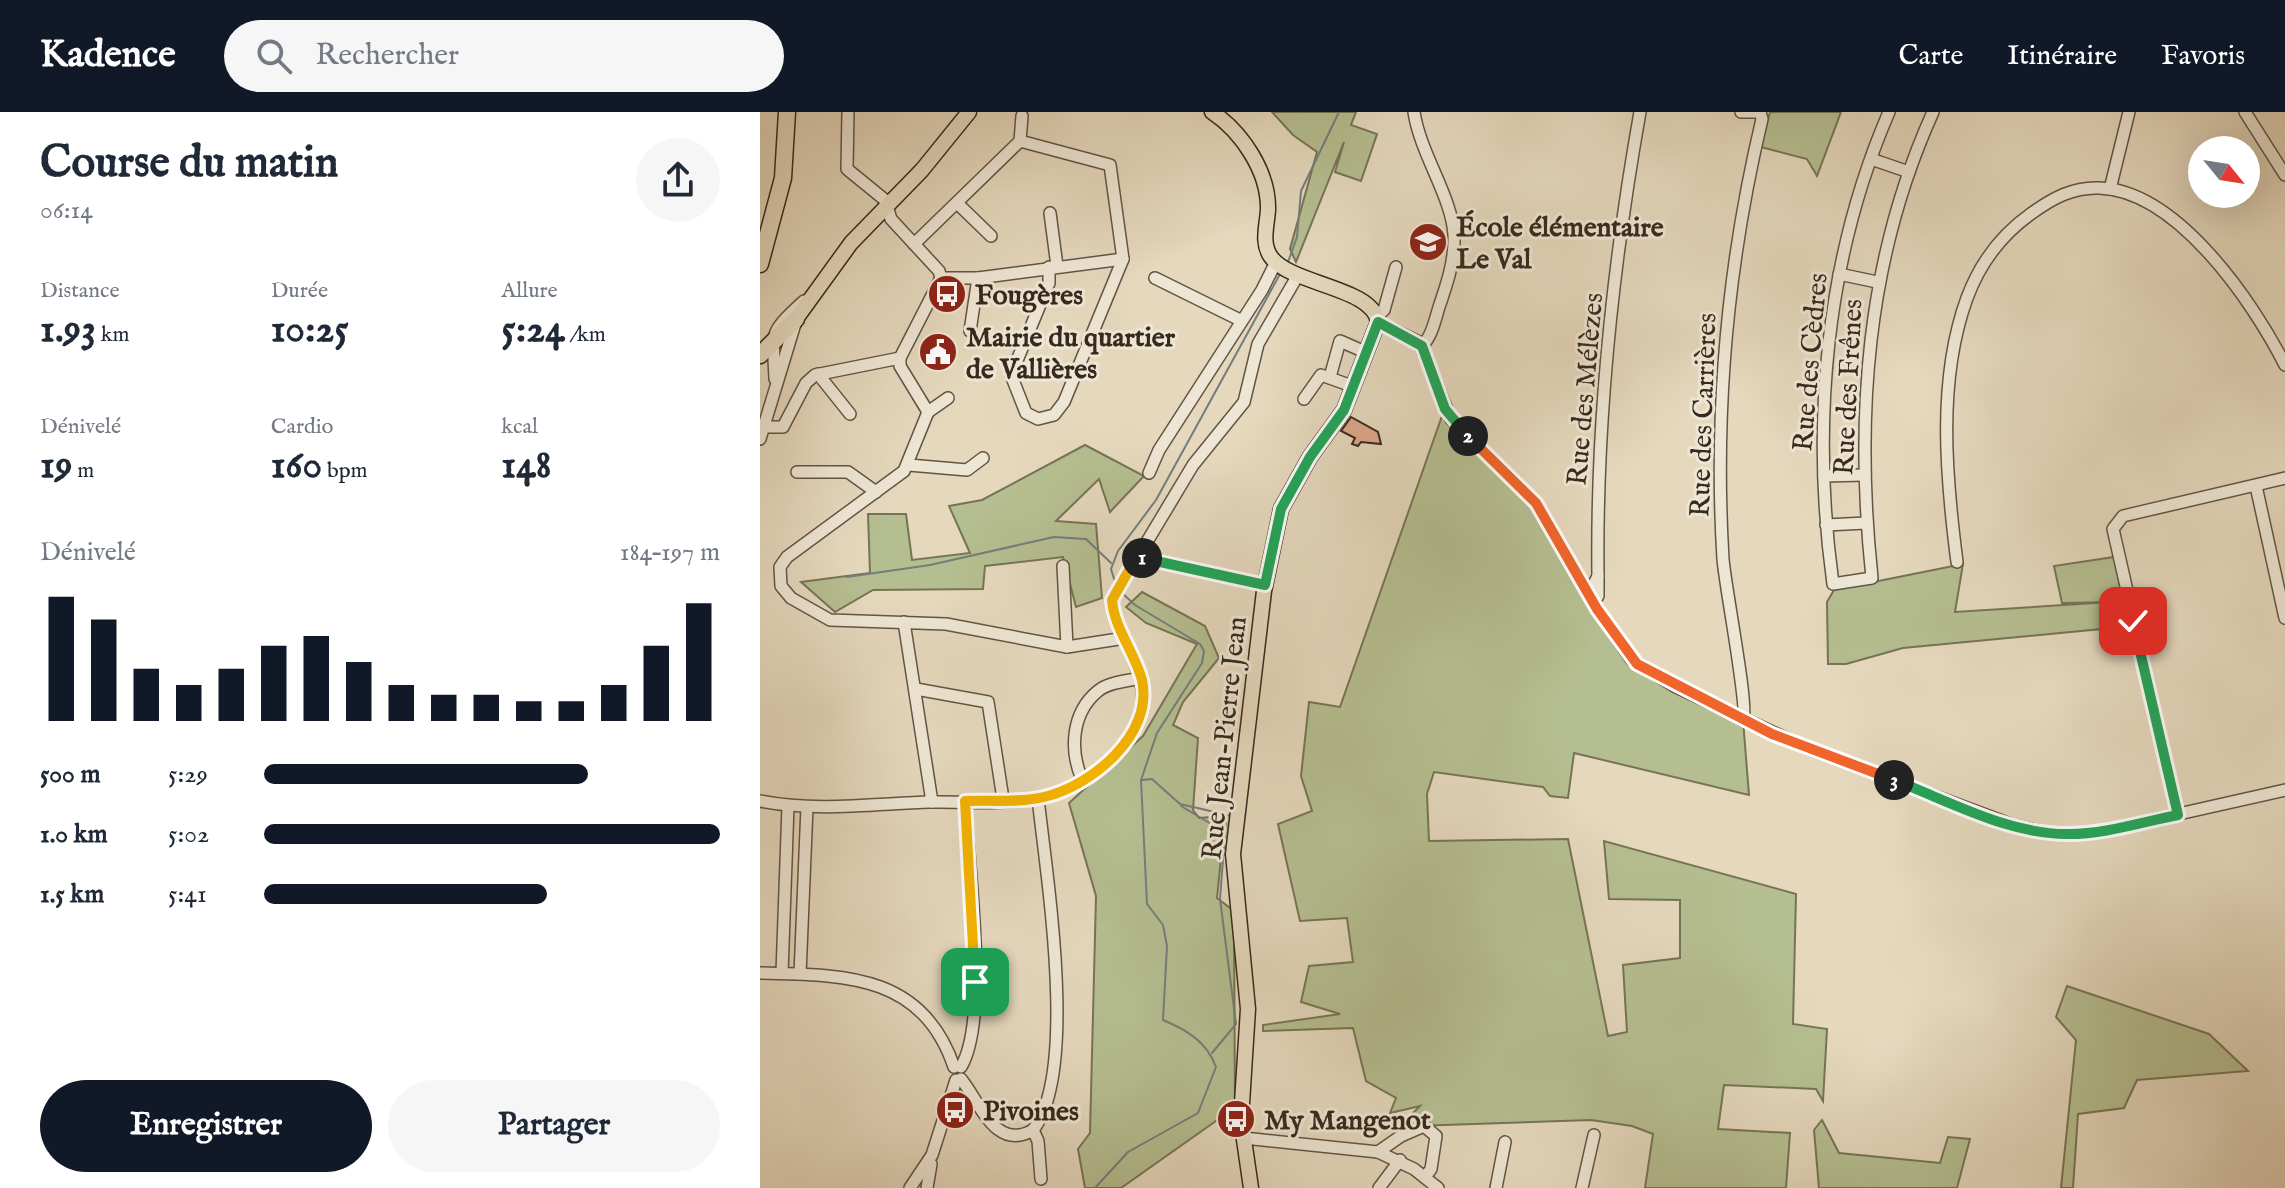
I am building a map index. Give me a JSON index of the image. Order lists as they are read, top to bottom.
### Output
{
  "streets": {
    "main road": ["Rue Jean-Pierre Jean"],
    "street": [
      "Rue des Cèdres",
      "Rue des Frênes",
      "Rue des Mélèzes",
      "Rue des Carrières"
    ]
  },
  "crossings": [
    ["Rue des Cèdres", "Rue des Frênes"]
  ],
  "places": {
    "school or university": ["École élémentaire Le Val"],
    "bus stop": ["Fougères", "Pivoines", "My Mangenot"],
    "public building": ["Mairie du quartier de Vallières"]
  },
  "north": "bottom right",
  "page": {
    "header": "Kadence",
    "search": "Rechercher",
    "nav": ["Carte", "Itinéraire", "Favoris"],
    "heading": ["Course du matin", "06:14"],
    "stats": [
      ["Distance", "1.93 km"],
      ["Durée", "10:25"],
      ["Allure", "5:24 /km"],
      ["Dénivelé", "19 m"],
      ["Cardio", "160 bpm"],
      ["kcal", "148"]
    ],
    "pins": ["2", "1", "3"],
    "chart": ["Dénivelé", "184–197 m"],
    "list": [
      {
        "name": "500 m",
        "note": "5:29"
      },
      {
        "name": "1.0 km",
        "note": "5:02"
      },
      {
        "name": "1.5 km",
        "note": "5:41"
      }
    ],
    "buttons": ["Enregistrer", "Partager"]
  }
}
